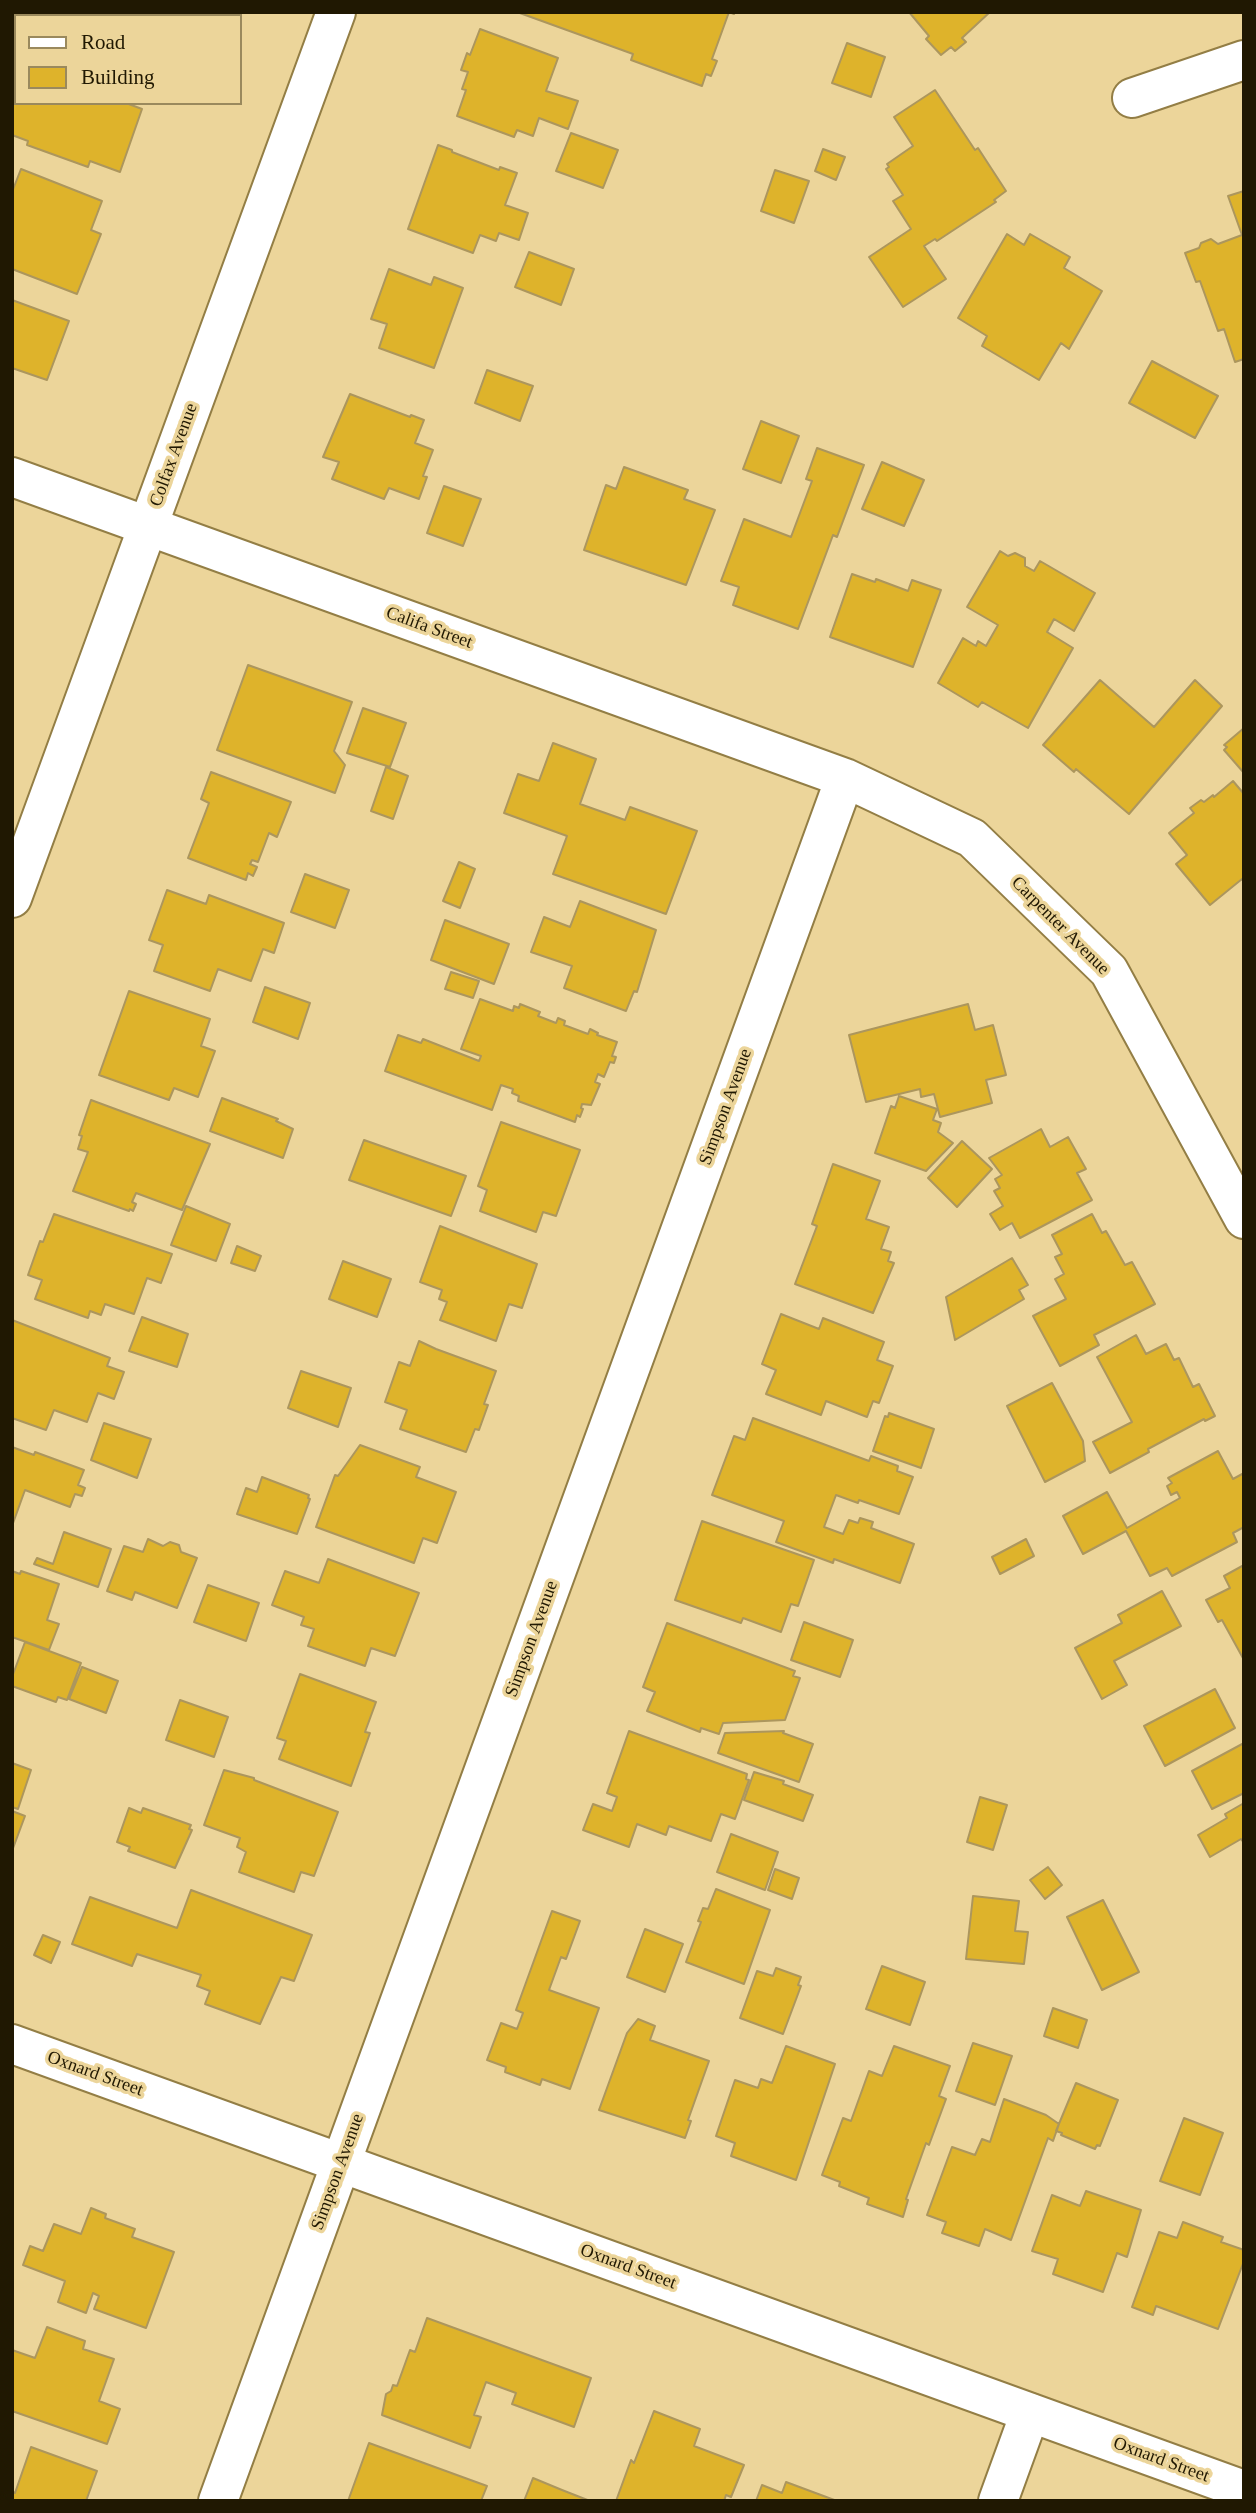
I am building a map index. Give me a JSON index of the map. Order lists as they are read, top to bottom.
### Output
{
  "streets": {
    "street": [
      "Colfax Avenue",
      "Califa Street",
      "Carpenter Avenue",
      "Simpson Avenue",
      "Oxnard Street"
    ]
  },
  "crossings": [
    ["Colfax Avenue", "Califa Street"],
    ["Califa Street", "Carpenter Avenue"],
    ["Califa Street", "Simpson Avenue"],
    ["Carpenter Avenue", "Simpson Avenue"],
    ["Simpson Avenue", "Oxnard Street"]
  ],
  "legend": ["Road", "Building"]
}
